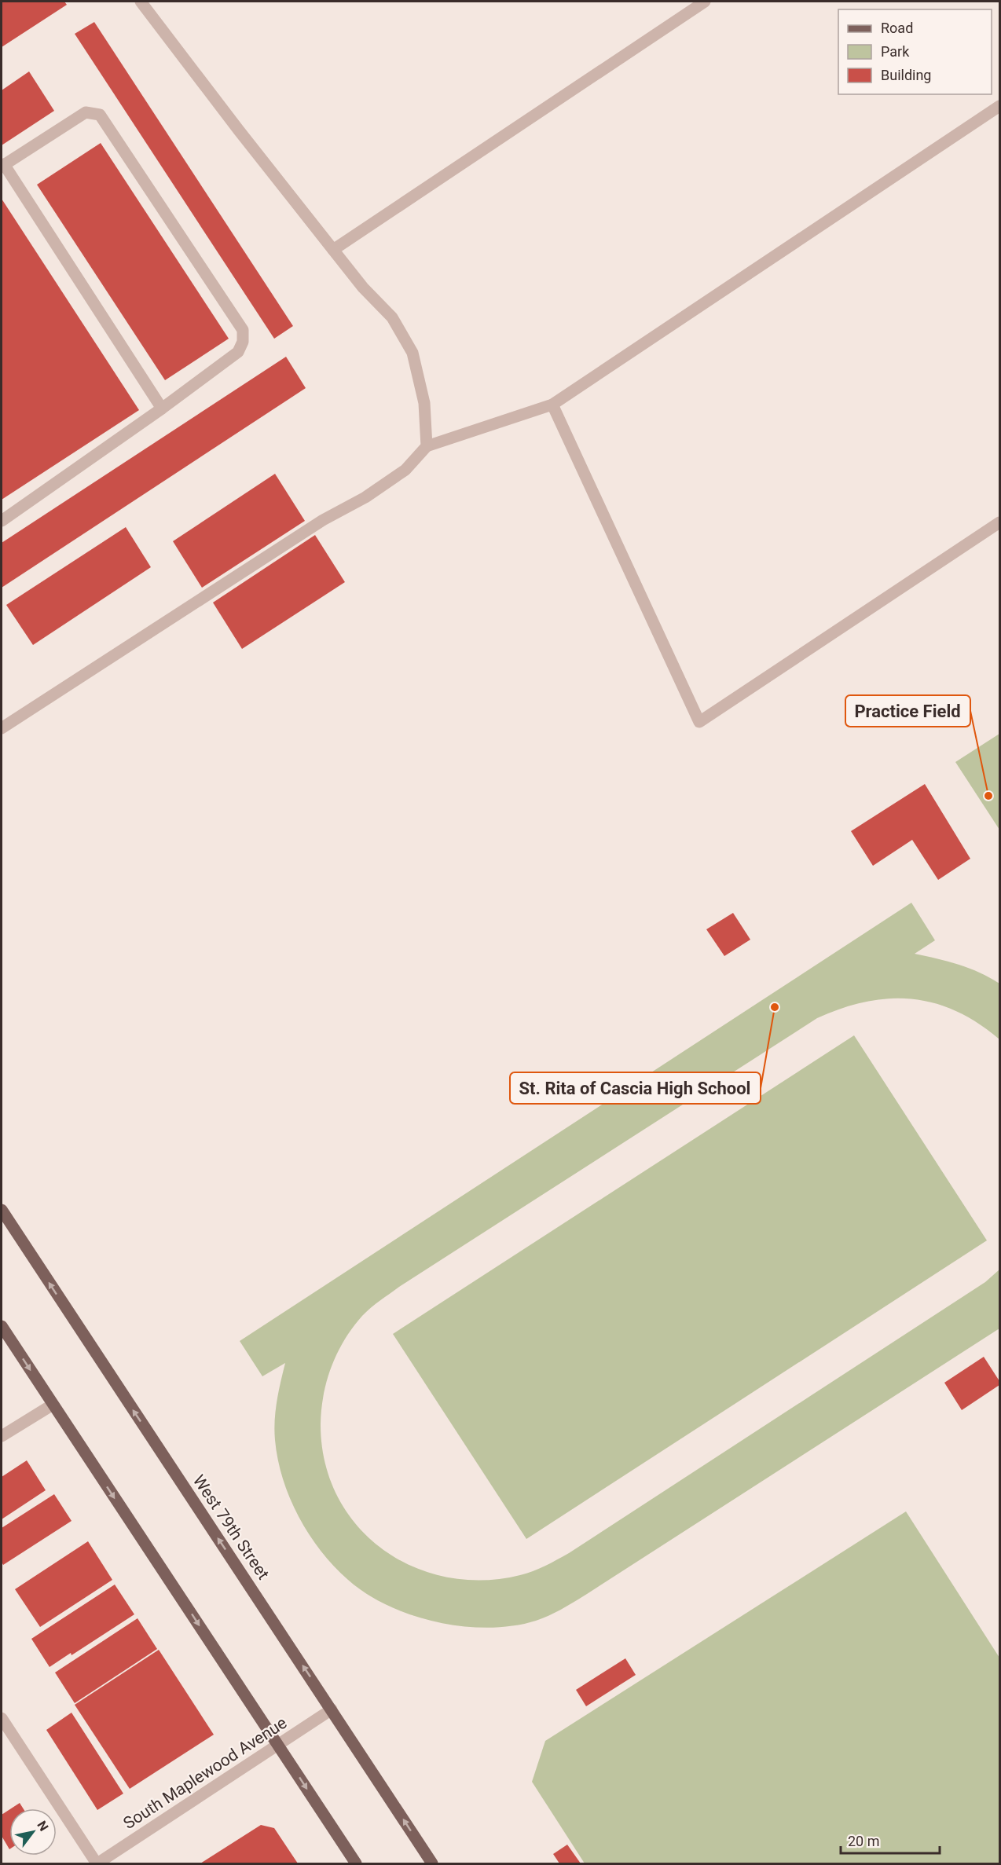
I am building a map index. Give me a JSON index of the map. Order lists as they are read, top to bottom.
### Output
{
  "streets": {
    "main road": ["West 79th Street"],
    "street": ["South Maplewood Avenue"]
  },
  "crossings": [
    ["West 79th Street", "South Maplewood Avenue"]
  ],
  "places": ["Practice Field", "St. Rita of Cascia High School"],
  "legend": ["Road", "Park", "Building"],
  "scale_bar": "20 m",
  "north": "top right"
}
